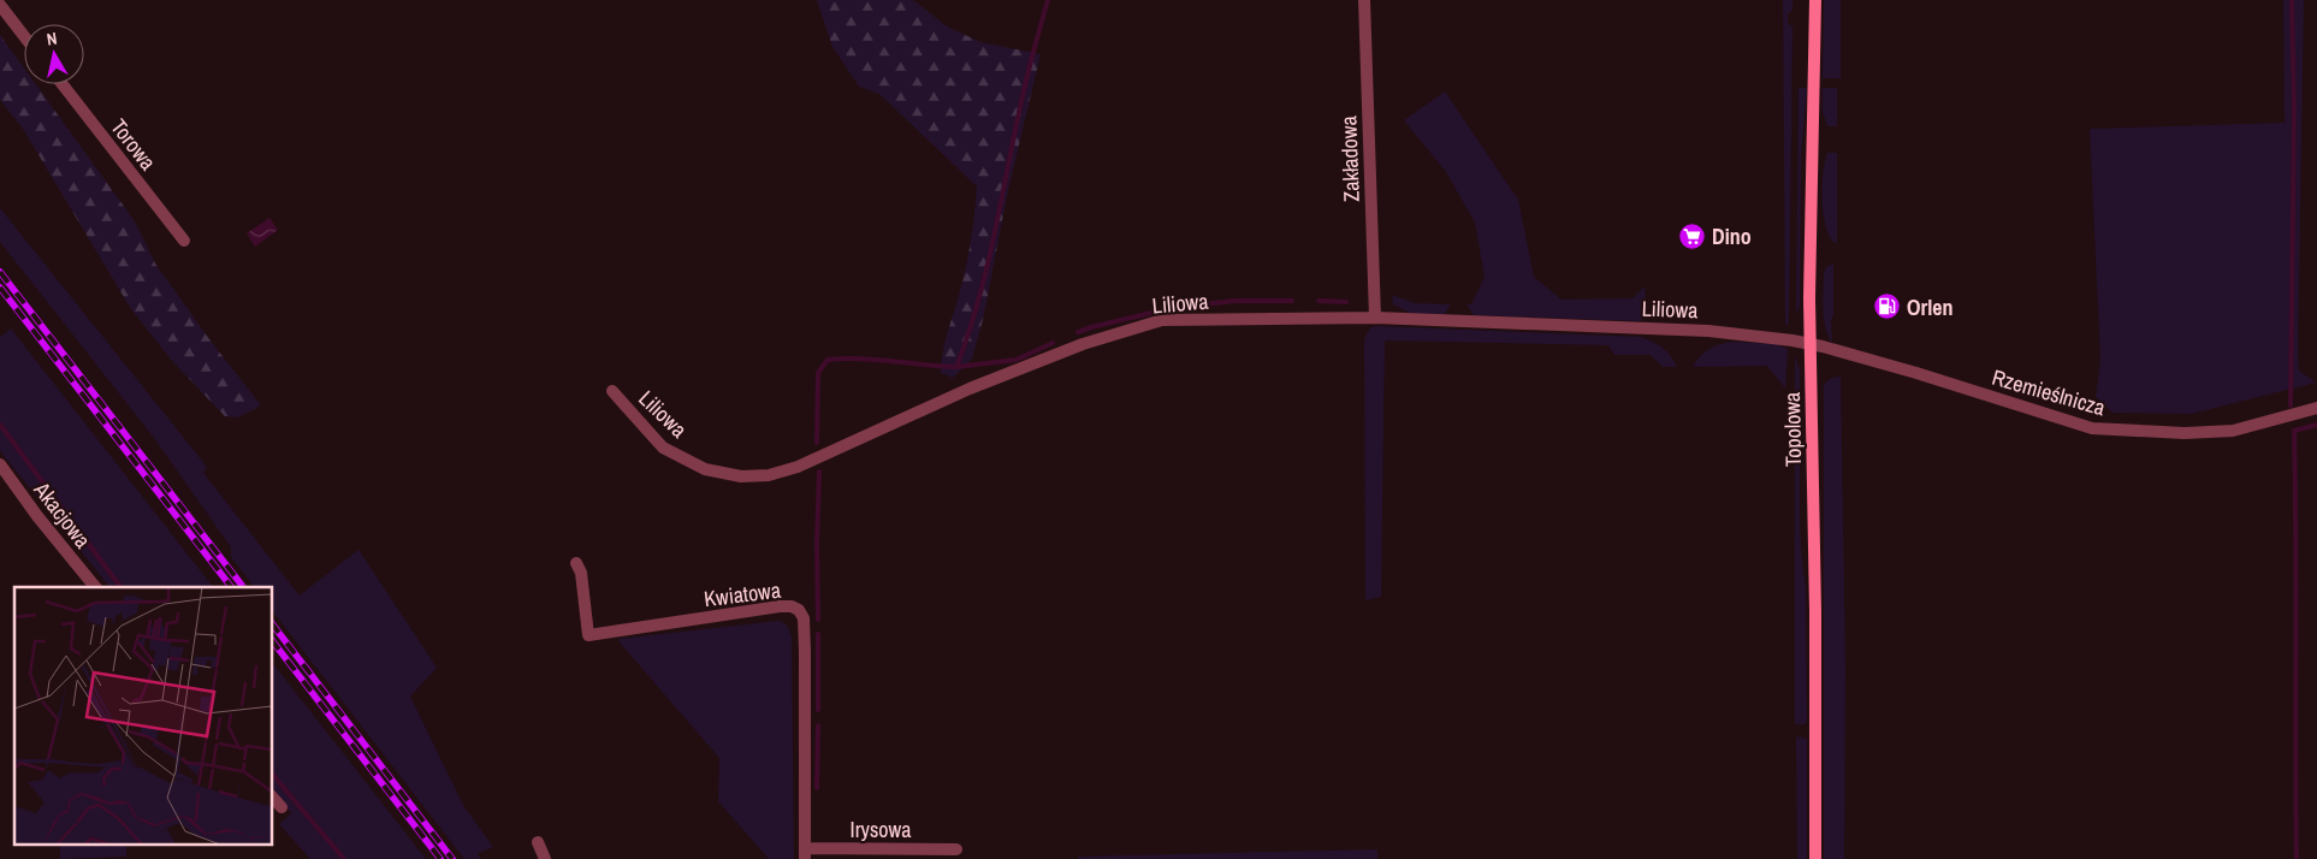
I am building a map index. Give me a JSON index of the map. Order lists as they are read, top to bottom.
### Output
{
  "streets": {
    "main road": ["Topolowa"],
    "street": [
      "Torowa",
      "Zakładowa",
      "Liliowa",
      "Rzemieślnicza",
      "Akacjowa",
      "Kwiatowa",
      "Irysowa"
    ]
  },
  "crossings": [
    ["Zakładowa", "Liliowa"],
    ["Liliowa", "Rzemieślnicza"],
    ["Liliowa", "Topolowa"],
    ["Rzemieślnicza", "Topolowa"],
    ["Kwiatowa", "Irysowa"]
  ],
  "places": {
    "supermarket": ["Dino"],
    "fuel station": ["Orlen"]
  },
  "north": "top"
}
